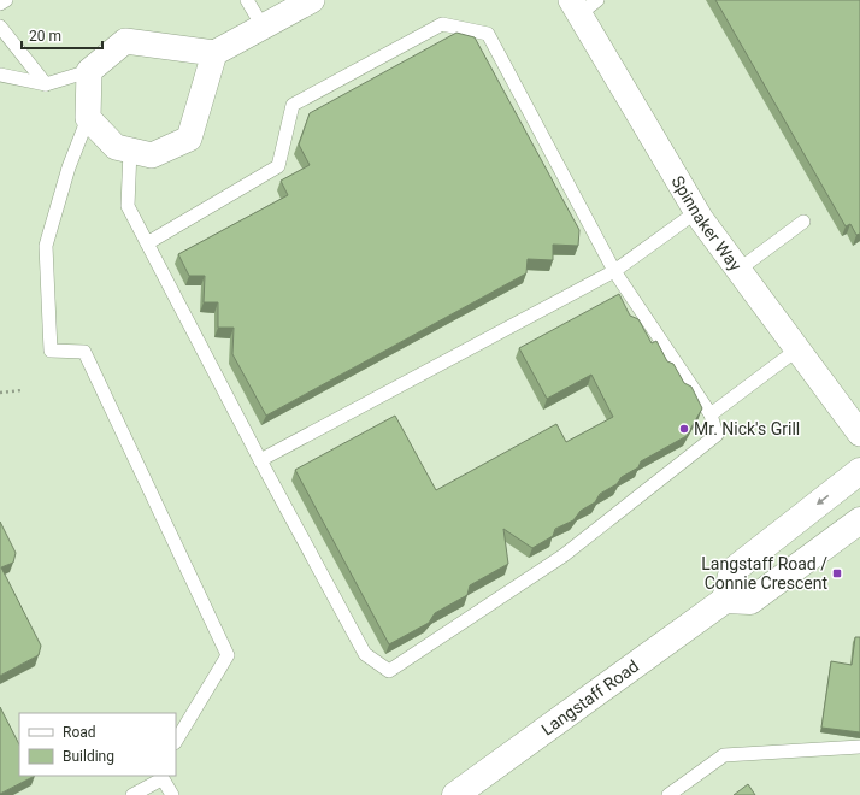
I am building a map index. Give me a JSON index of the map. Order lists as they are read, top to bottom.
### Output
{
  "streets": {
    "main road": ["Langstaff Road"],
    "street": ["Spinnaker Way"]
  },
  "places": {
    "other": ["Mr. Nick's Grill"],
    "transit": ["Langstaff Road / Connie Crescent"]
  },
  "legend": ["Road", "Building"],
  "scale_bar": "20 m"
}
